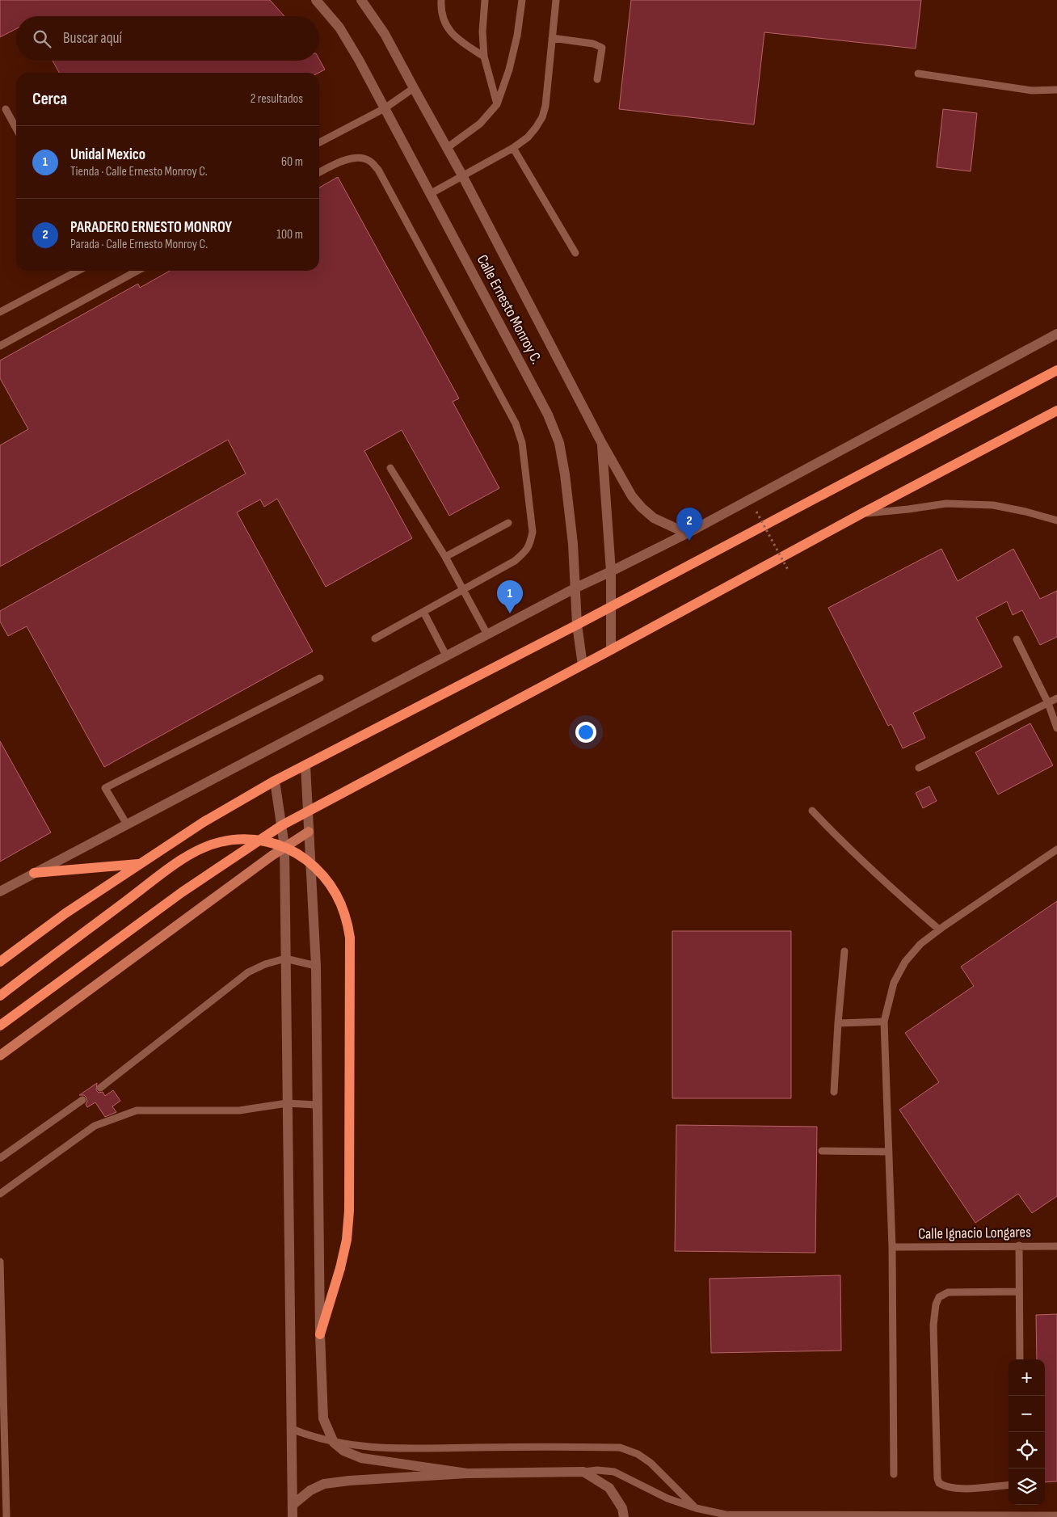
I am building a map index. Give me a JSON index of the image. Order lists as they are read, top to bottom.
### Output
{
  "streets": {
    "street": ["Calle Ernesto Monroy C."],
    "lane": ["Calle Ignacio Longares"]
  },
  "page": {
    "search": "Buscar aquí",
    "heading": ["Cerca", "2 resultados"],
    "list": [
      {
        "mark": "1",
        "name": "Unidal Mexico",
        "note": "Tienda · Calle Ernesto Monroy C.",
        "value": "60 m"
      },
      {
        "mark": "2",
        "name": "PARADERO ERNESTO MONROY",
        "note": "Parada · Calle Ernesto Monroy C.",
        "value": "100 m"
      }
    ],
    "pins": ["2", "1"],
    "map_buttons": ["+", "−"]
  }
}
